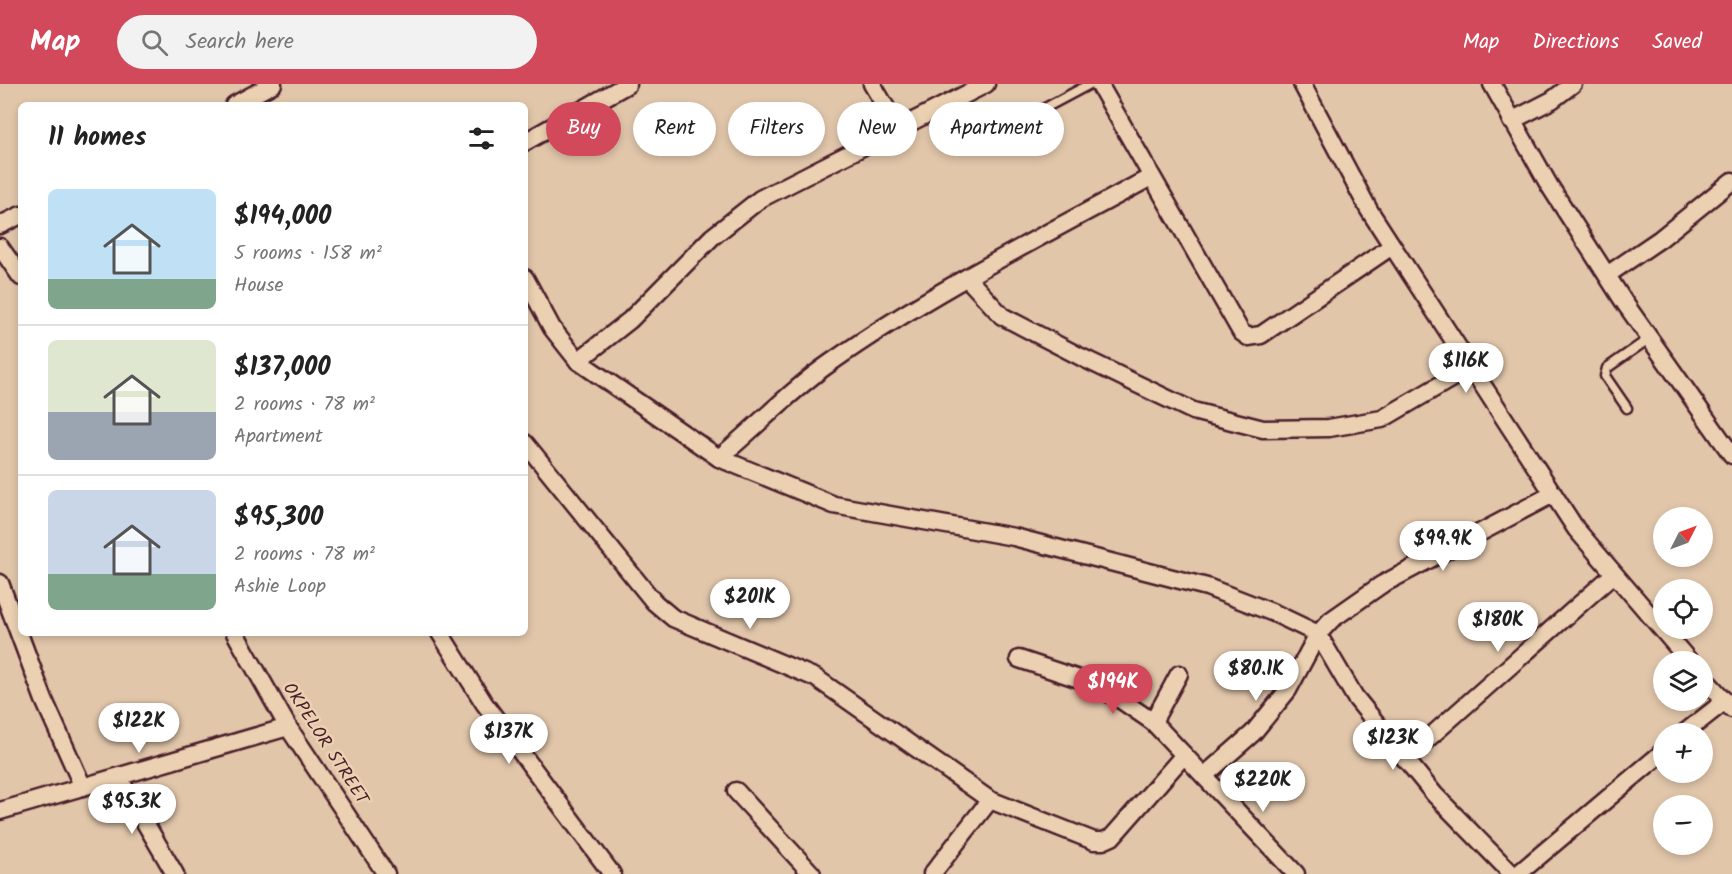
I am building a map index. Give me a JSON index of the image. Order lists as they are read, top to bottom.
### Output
{
  "streets": {
    "street": ["OKPELOR STREET"]
  },
  "north": "top right",
  "page": {
    "header": "Map",
    "search": "Search here",
    "nav": ["Map", "Directions", "Saved"],
    "chip": [
      "Buy",
      "Rent",
      "Filters",
      "New",
      "Apartment"
    ],
    "heading": "11 homes",
    "list": [
      {
        "name": "$194,000",
        "note": "5 rooms · 158 m² · House"
      },
      {
        "name": "$137,000",
        "note": "2 rooms · 78 m² · Apartment"
      },
      {
        "name": "$95,300",
        "note": "2 rooms · 78 m² · Ashie Loop"
      }
    ],
    "price": [
      "$116K",
      "$99.9K",
      "$201K",
      "$180K",
      "$80.1K",
      "$194K",
      "$122K",
      "$137K",
      "$123K",
      "$220K",
      "$95.3K"
    ],
    "map_buttons": ["+", "−"]
  }
}
